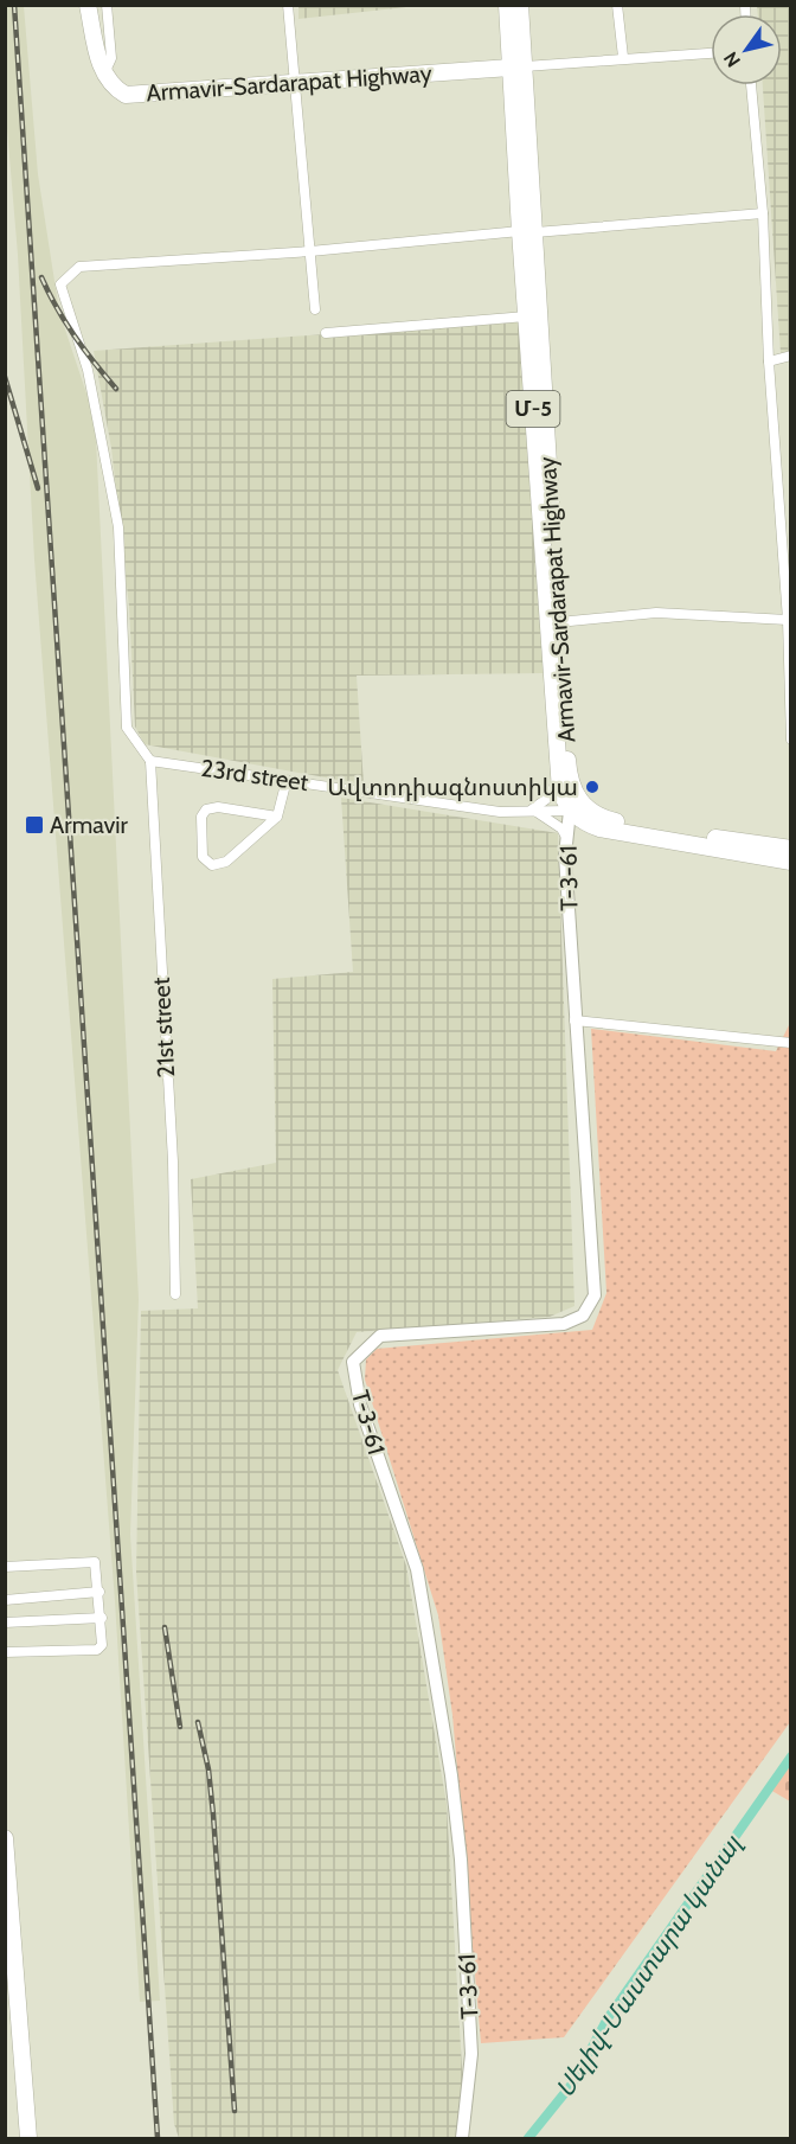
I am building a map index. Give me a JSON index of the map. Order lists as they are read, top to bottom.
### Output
{
  "streets": {
    "highway": ["Armavir-Sardarapat Highway", "Մ-5"],
    "street": ["23rd street", "T-3-61", "21st street"]
  },
  "crossings": [
    ["Armavir-Sardarapat Highway", "23rd street"],
    ["Armavir-Sardarapat Highway", "T-3-61"],
    ["23rd street", "T-3-61"],
    ["23rd street", "21st street"]
  ],
  "water": ["Սելիվ֊Մաստարա կանալ"],
  "places": {
    "other": ["Ավտոդիագնոստիկա"],
    "transit": ["Armavir"]
  },
  "north": "bottom left"
}
